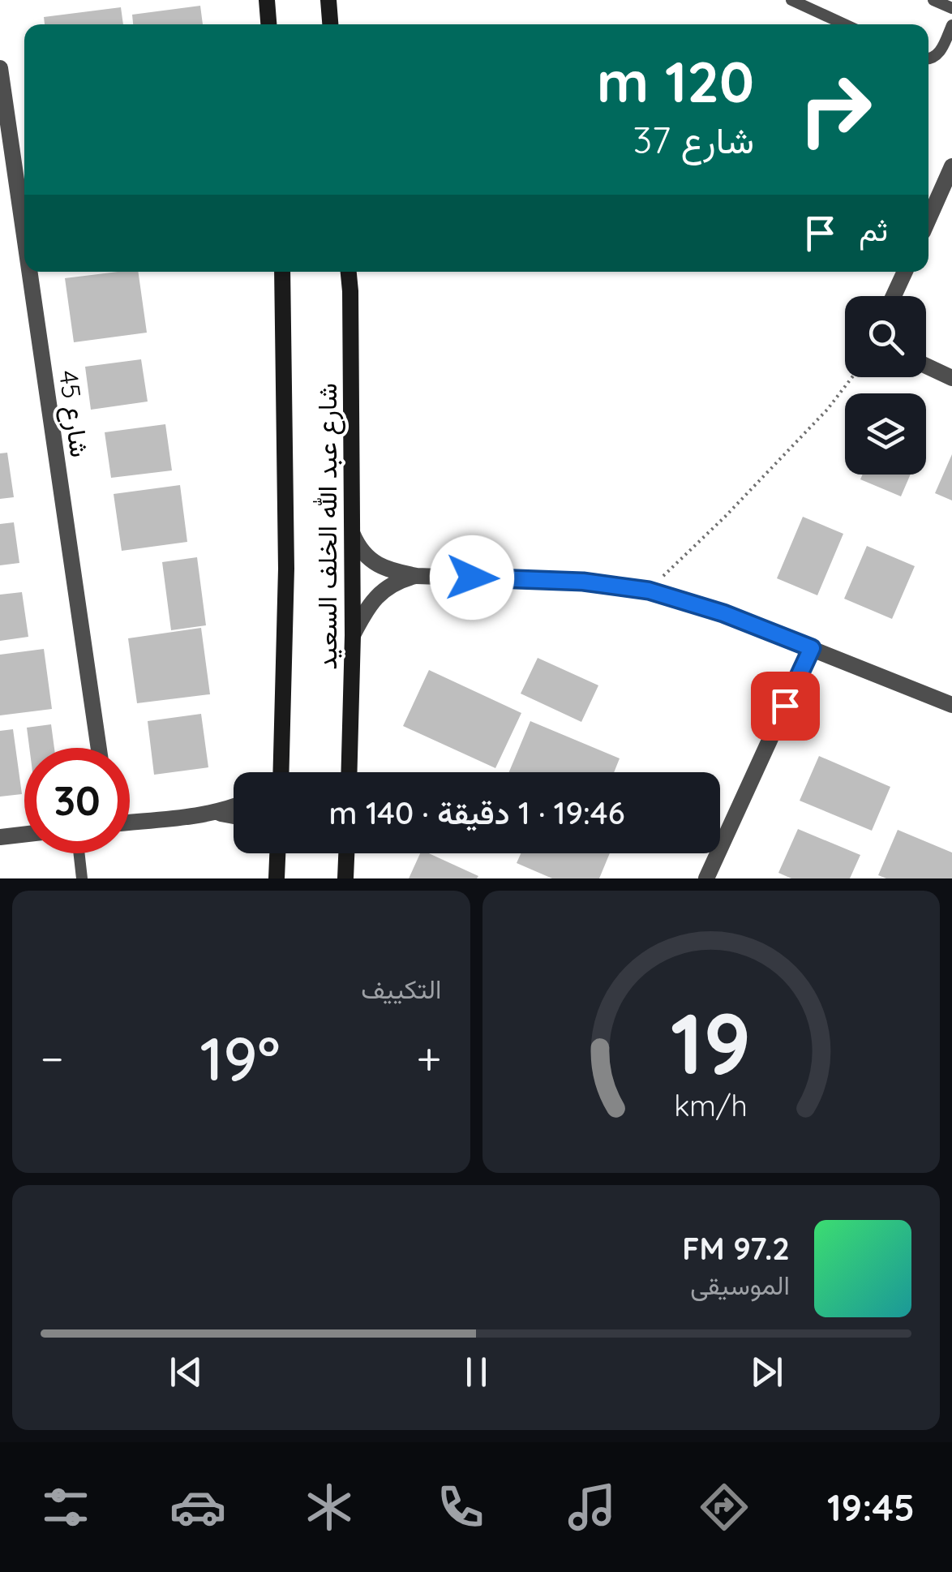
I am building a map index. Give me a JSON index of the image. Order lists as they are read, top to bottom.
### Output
{
  "streets": {
    "main road": ["شارع عبد الله الخلف السعيد"],
    "street": ["شارع 45"]
  },
  "page": {
    "turn": ["120 m", "شارع 37"],
    "then": "ثم",
    "limit": "30",
    "trip": "19:46 · 1 دقيقة · 140 m",
    "tile": "التكييف",
    "heat": ["−", "19°", "+"],
    "song": ["97.2 FM", "الموسيقى"],
    "tabs": "19:45",
    "gauge": ["19", "km/h"]
  }
}
